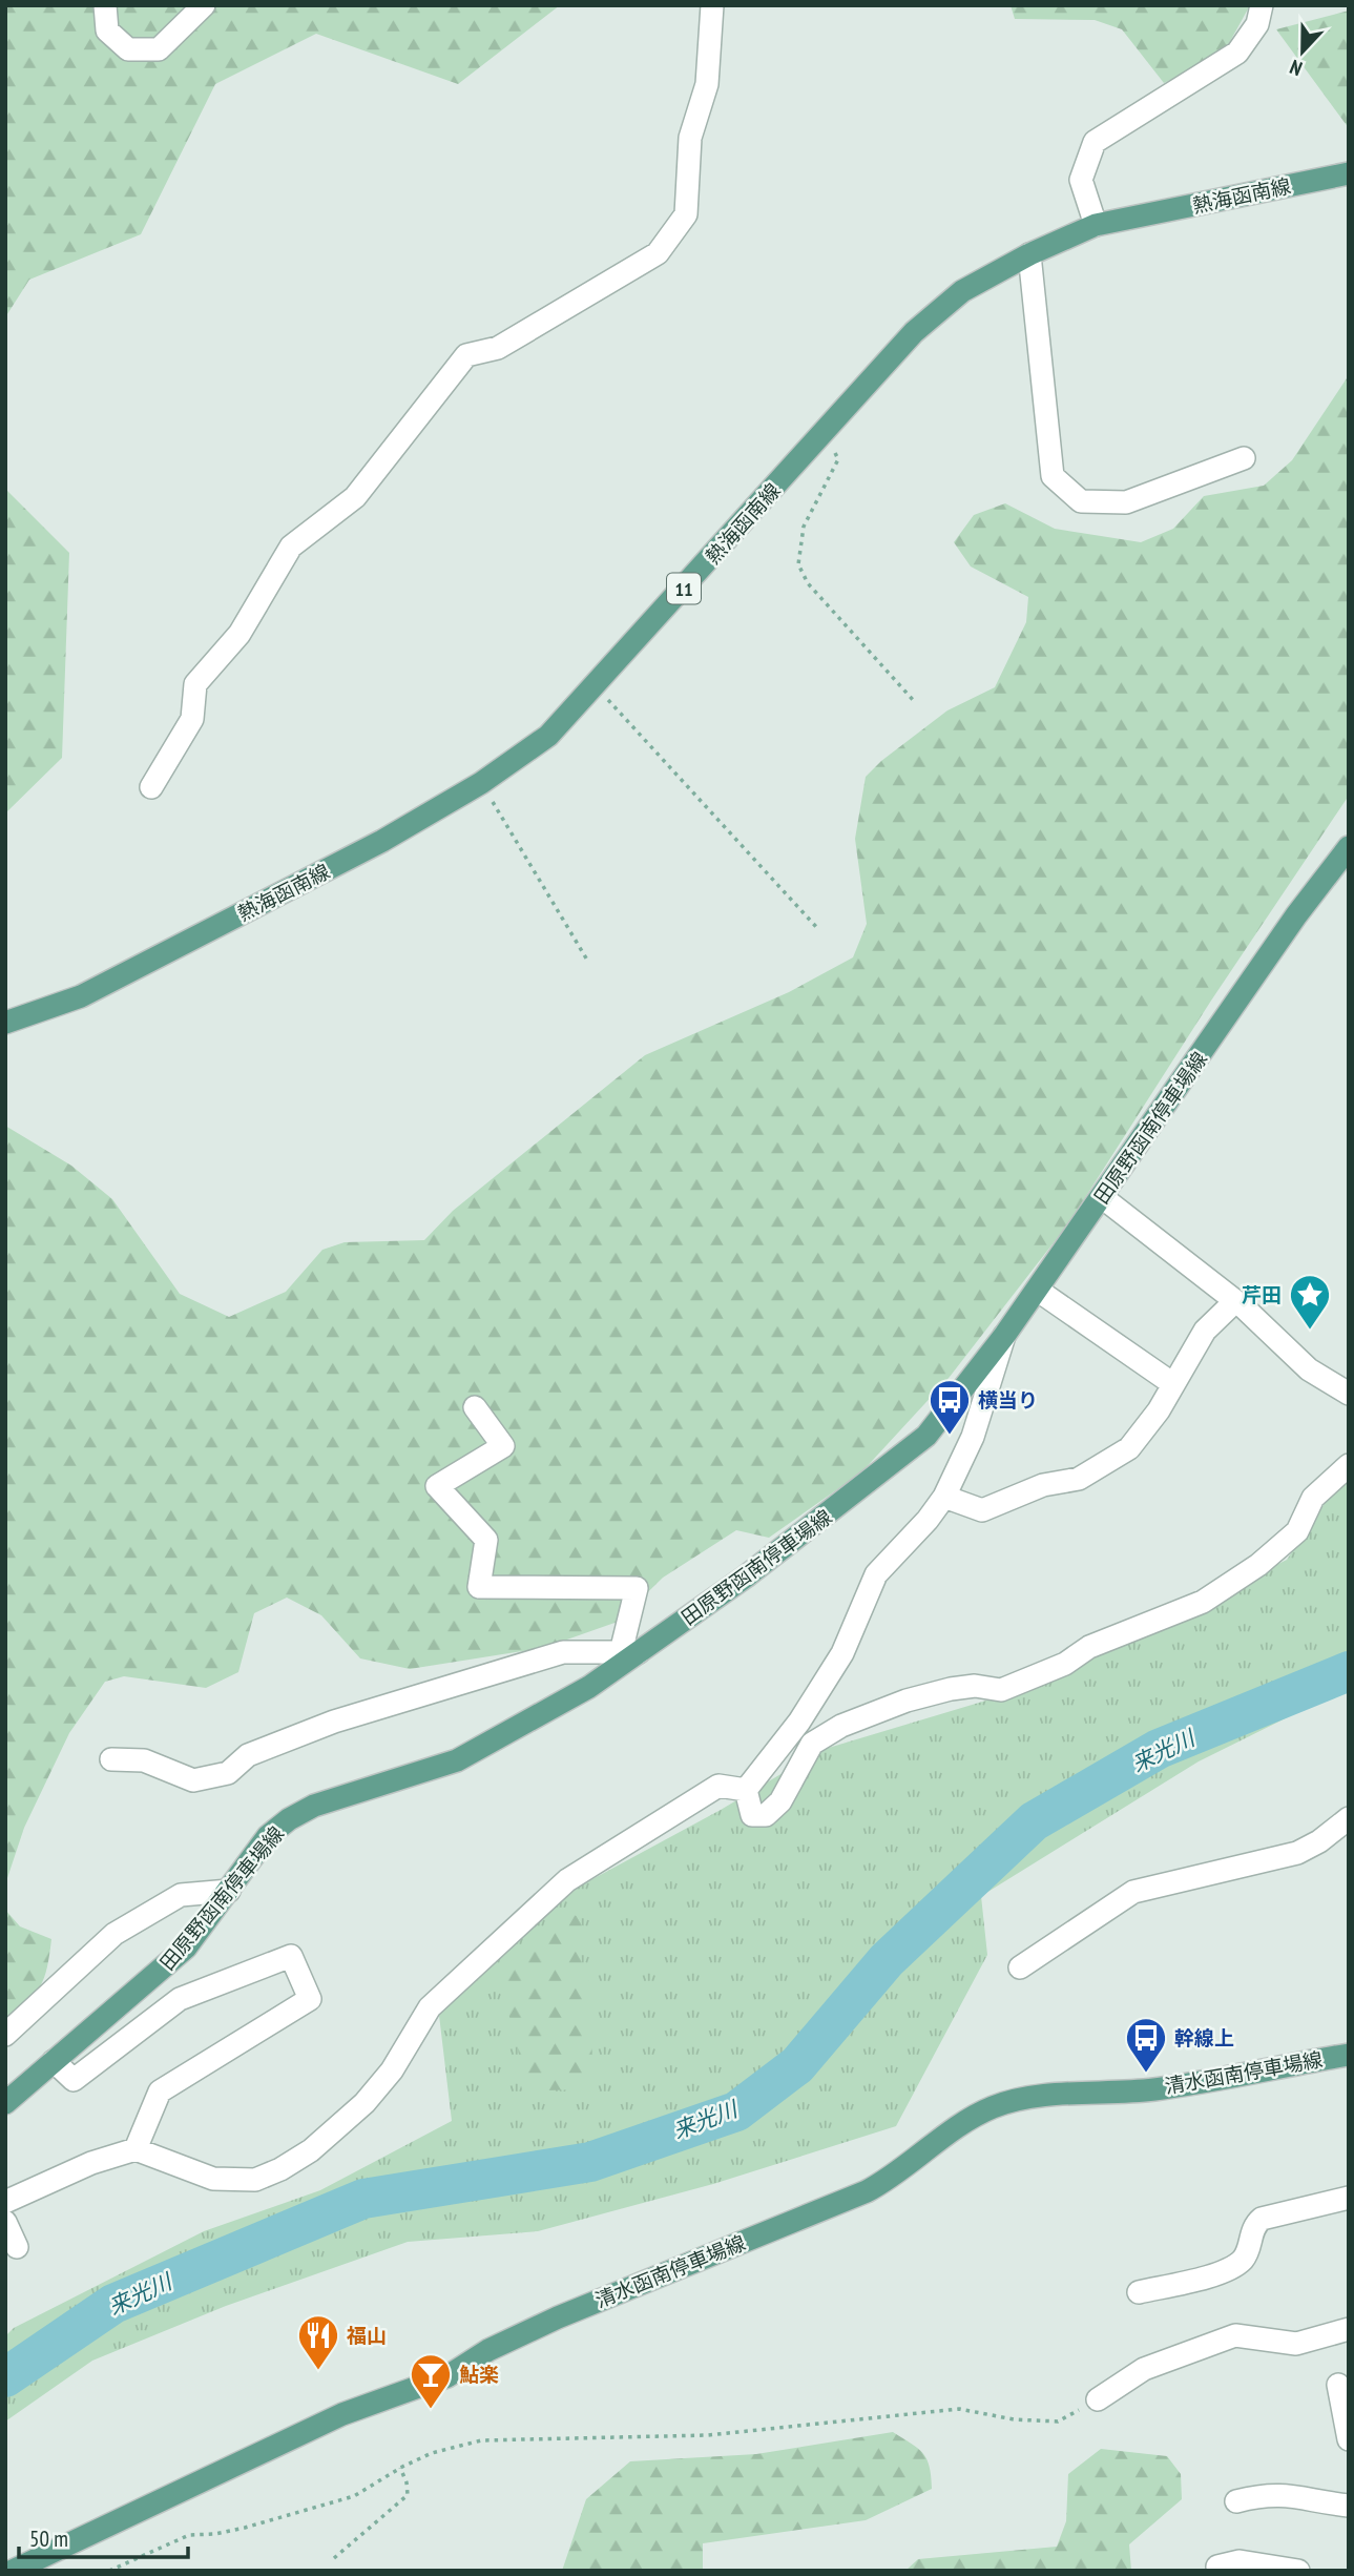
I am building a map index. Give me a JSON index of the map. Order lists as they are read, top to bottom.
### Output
{
  "streets": {
    "main road": [
      "熱海函南線",
      "11",
      "田原野函南停車場線",
      "清水函南停車場線"
    ]
  },
  "water": ["来光川"],
  "places": {
    "place": ["芹田"],
    "bus stop": ["横当り", "幹線上"],
    "restaurant": ["福山"],
    "bar": ["鮎楽"]
  },
  "scale_bar": "50 m",
  "north": "bottom"
}
